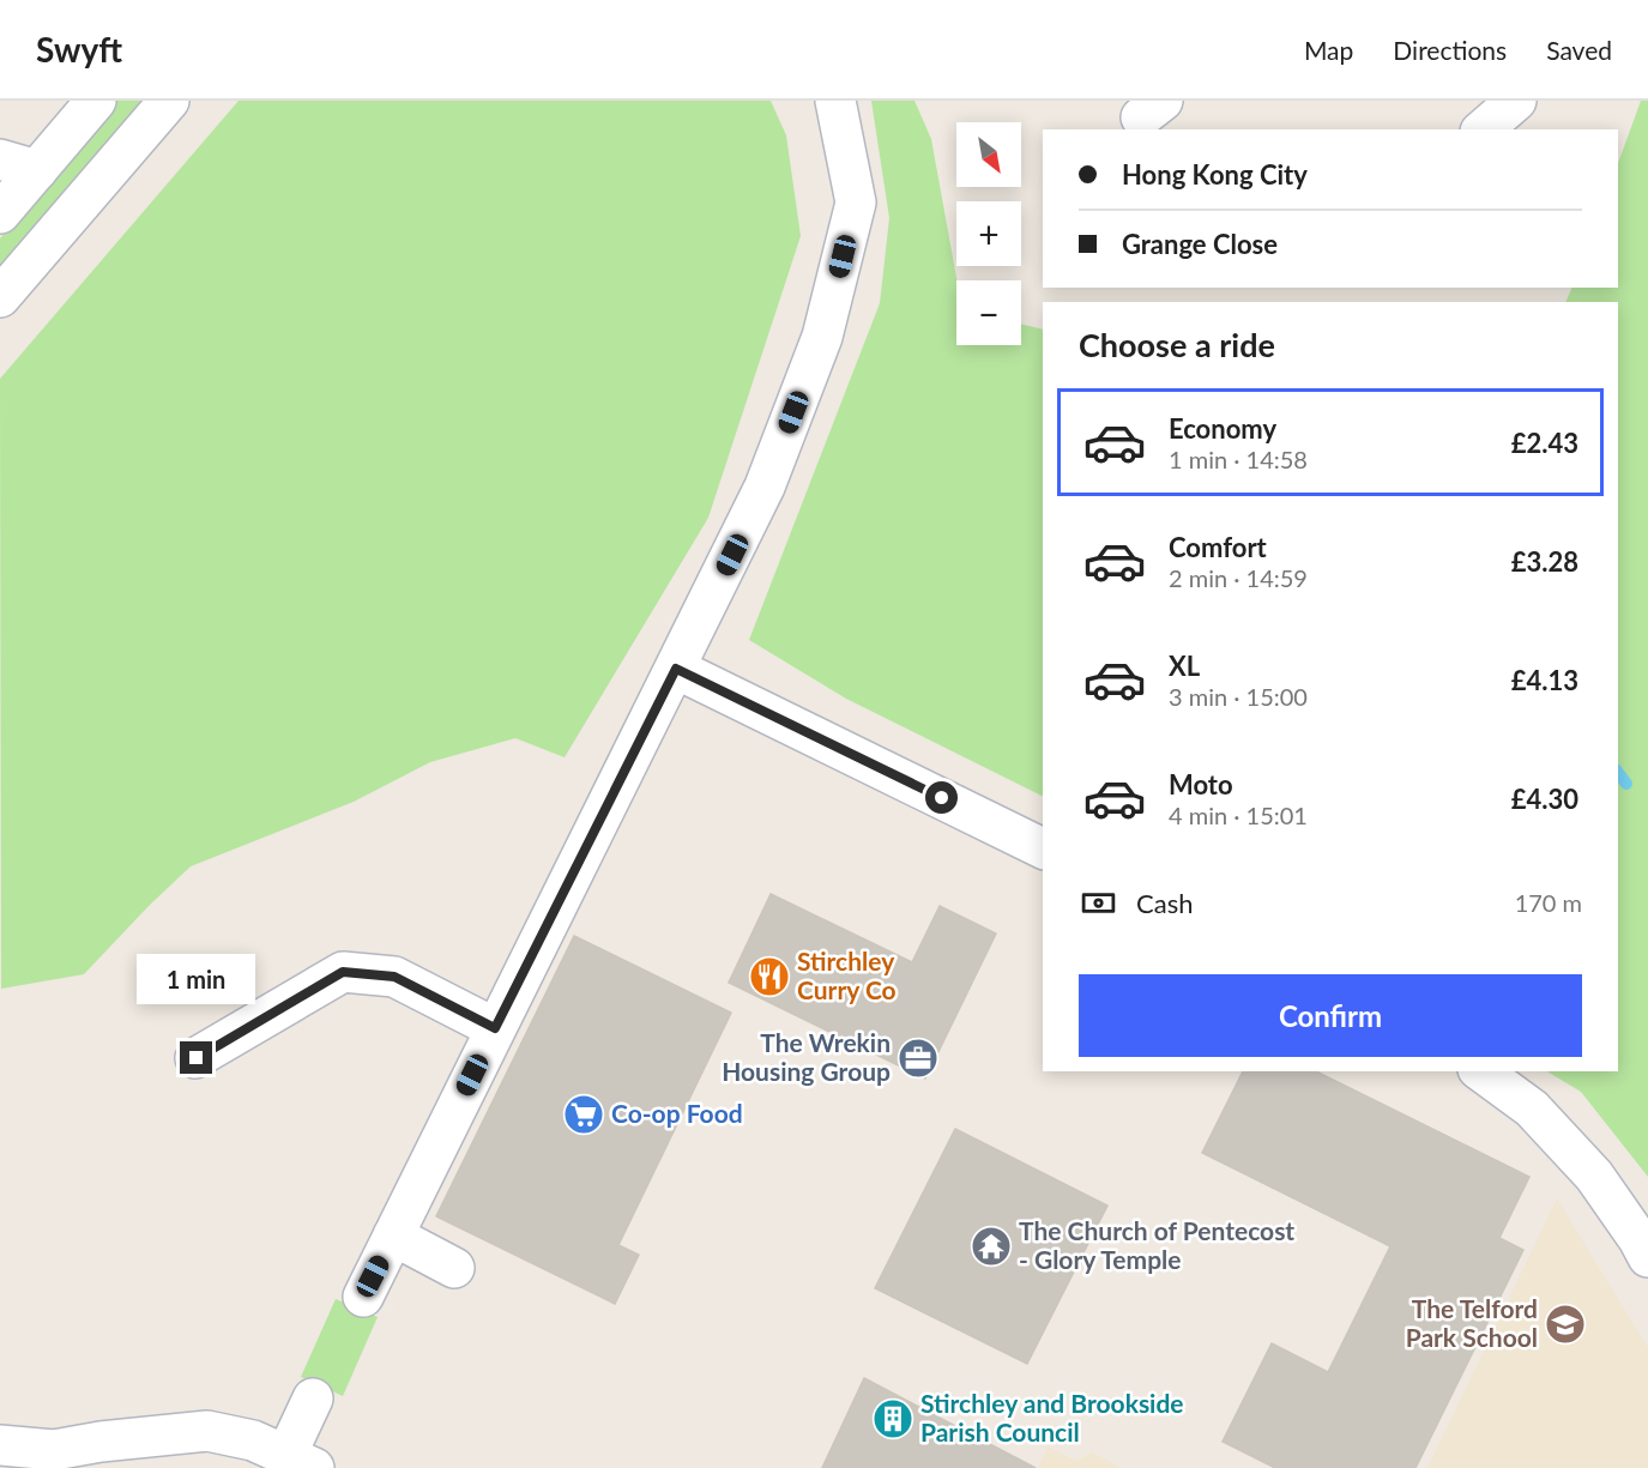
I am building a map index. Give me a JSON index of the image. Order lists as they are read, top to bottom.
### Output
{
  "places": {
    "restaurant": ["Stirchley Curry Co"],
    "office": ["The Wrekin Housing Group"],
    "supermarket": ["Co-op Food"],
    "temple": ["The Church of Pentecost - Glory Temple"],
    "school or university": ["The Telford Park School"],
    "building": ["Stirchley and Brookside Parish Council"]
  },
  "north": "bottom right",
  "page": {
    "header": "Swyft",
    "nav": ["Map", "Directions", "Saved"],
    "map_buttons": ["+", "−"],
    "banner": ["Hong Kong City", "Grange Close"],
    "heading": "Choose a ride",
    "list": [
      {
        "name": "Economy",
        "note": "1 min · 14:58",
        "value": "£2.43"
      },
      {
        "name": "Comfort",
        "note": "2 min · 14:59",
        "value": "£3.28"
      },
      {
        "name": "XL",
        "note": "3 min · 15:00",
        "value": "£4.13"
      },
      {
        "name": "Moto",
        "note": "4 min · 15:01",
        "value": "£4.30"
      }
    ],
    "pay": ["Cash", "170 m"],
    "bubble": "1 min",
    "buttons": "Confirm"
  }
}
